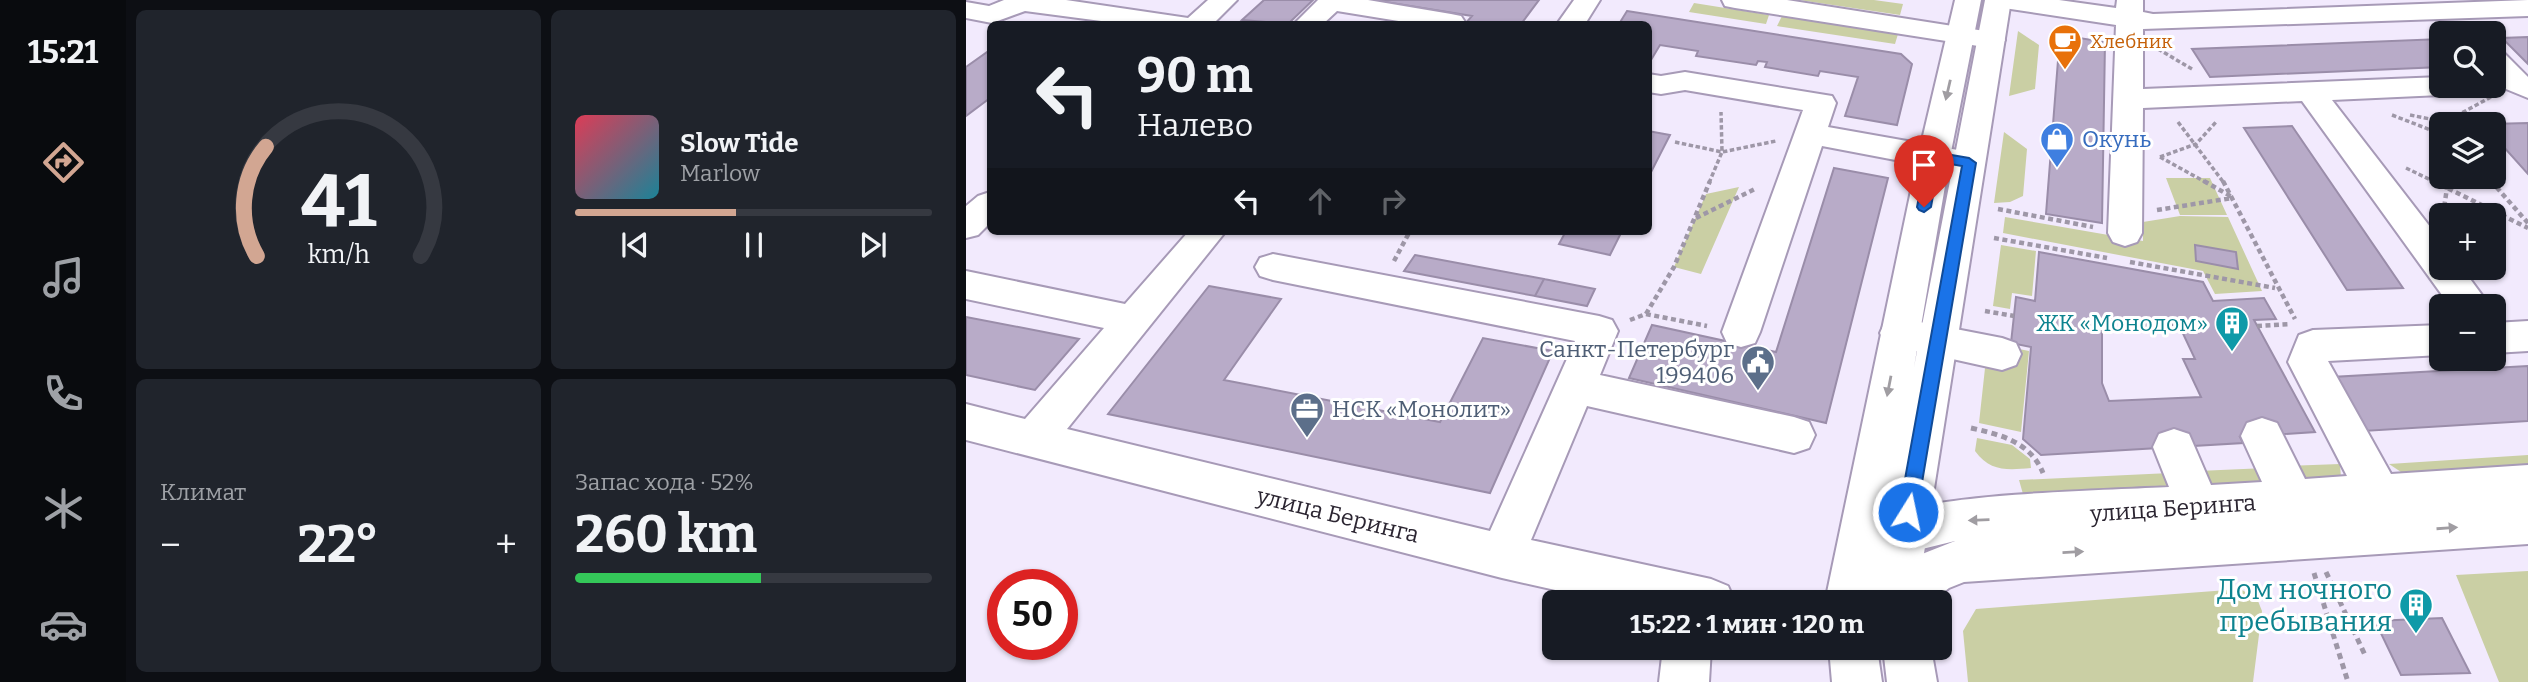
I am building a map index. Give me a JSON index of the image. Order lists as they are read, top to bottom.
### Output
{
  "streets": {
    "street": ["улица Беринга"]
  },
  "places": {
    "cafe": ["Хлебник"],
    "shop": ["Окунь"],
    "building": ["ЖК «Монодом»", "Дом ночного пребывания"],
    "public building": ["Санкт-Петербург 199406"],
    "office": ["НСК «Монолит»"]
  },
  "page": {
    "tabs": "15:21",
    "map_buttons": ["+", "−"],
    "turn": ["90 m", "Налево"],
    "song": ["Slow Tide", "Marlow"],
    "tile": [
      "Климат",
      ["Запас хода · 52%", "260 km"]
    ],
    "heat": ["−", "22°", "+"],
    "limit": "50",
    "trip": "15:22 · 1 мин · 120 m",
    "gauge": ["41", "km/h"]
  }
}
